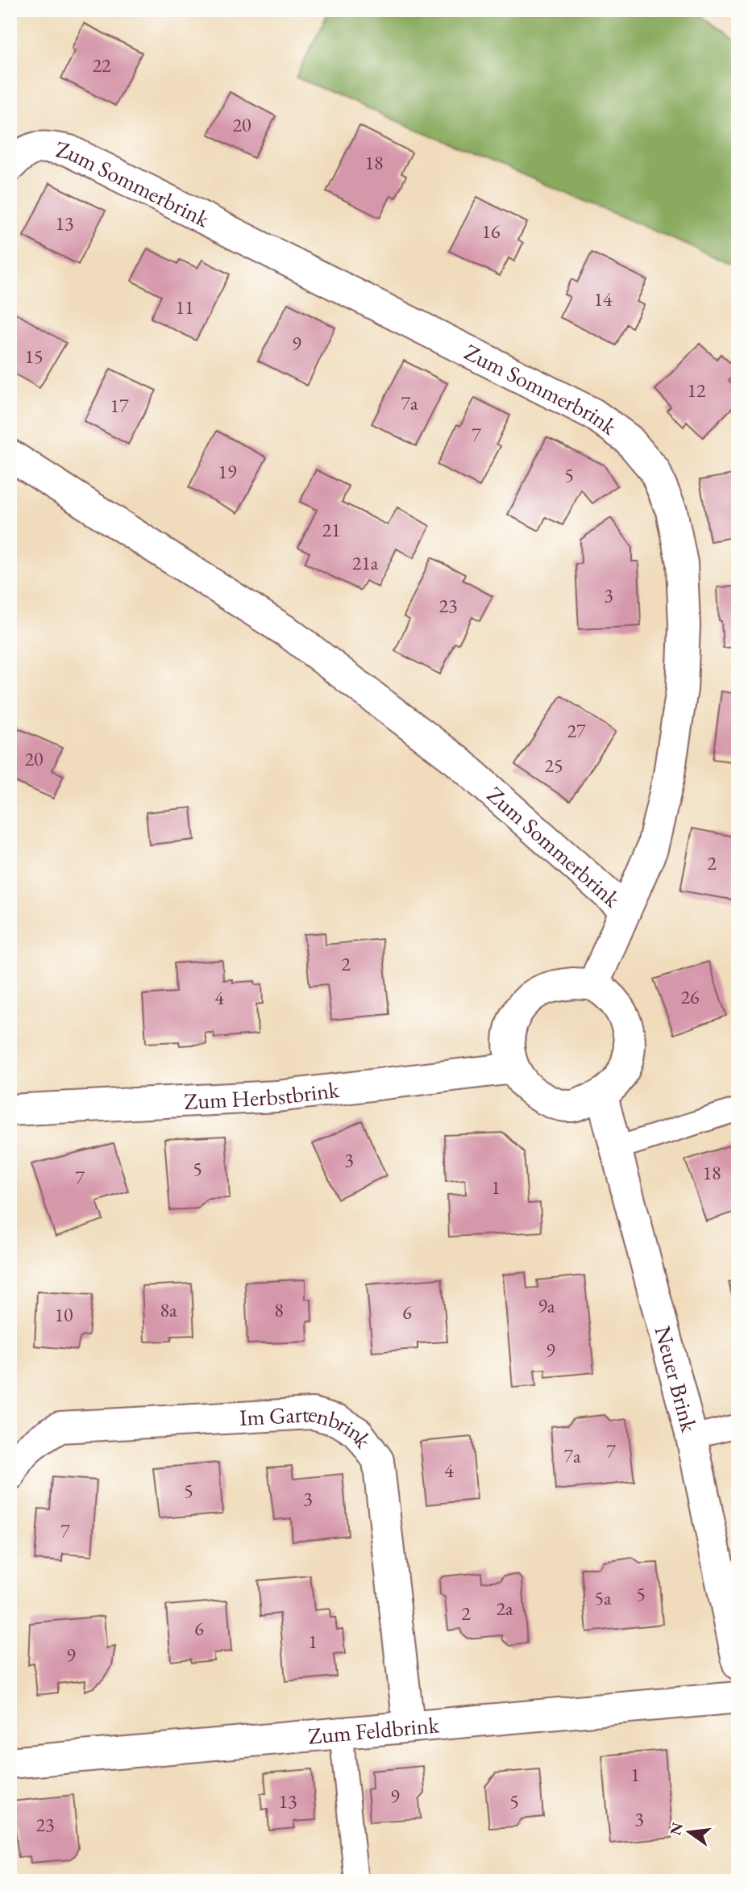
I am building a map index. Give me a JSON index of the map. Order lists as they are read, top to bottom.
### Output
{
  "streets": {
    "street": [
      "Zum Sommerbrink",
      "Zum Herbstbrink",
      "Neuer Brink",
      "Im Gartenbrink",
      "Zum Feldbrink"
    ]
  },
  "crossings": [
    ["Zum Sommerbrink", "Zum Herbstbrink"],
    ["Zum Sommerbrink", "Neuer Brink"],
    ["Zum Herbstbrink", "Neuer Brink"],
    ["Im Gartenbrink", "Zum Feldbrink"]
  ],
  "house_numbers": [
    "22",
    "20",
    "18",
    "13",
    "16",
    "14",
    "11",
    "9",
    "15",
    "12",
    "7a",
    "17",
    "7",
    "19",
    "5",
    "21",
    "21a",
    "3",
    "23",
    "27",
    "20",
    "25",
    "2",
    "2",
    "26",
    "4",
    "3",
    "5",
    "18",
    "7",
    "1",
    "9a",
    "8a",
    "8",
    "6",
    "10",
    "9",
    "7",
    "7a",
    "4",
    "5",
    "3",
    "7",
    "5",
    "5a",
    "2a",
    "2",
    "6",
    "1",
    "9",
    "1",
    "9",
    "13",
    "5",
    "3",
    "23"
  ],
  "north": "left"
}
